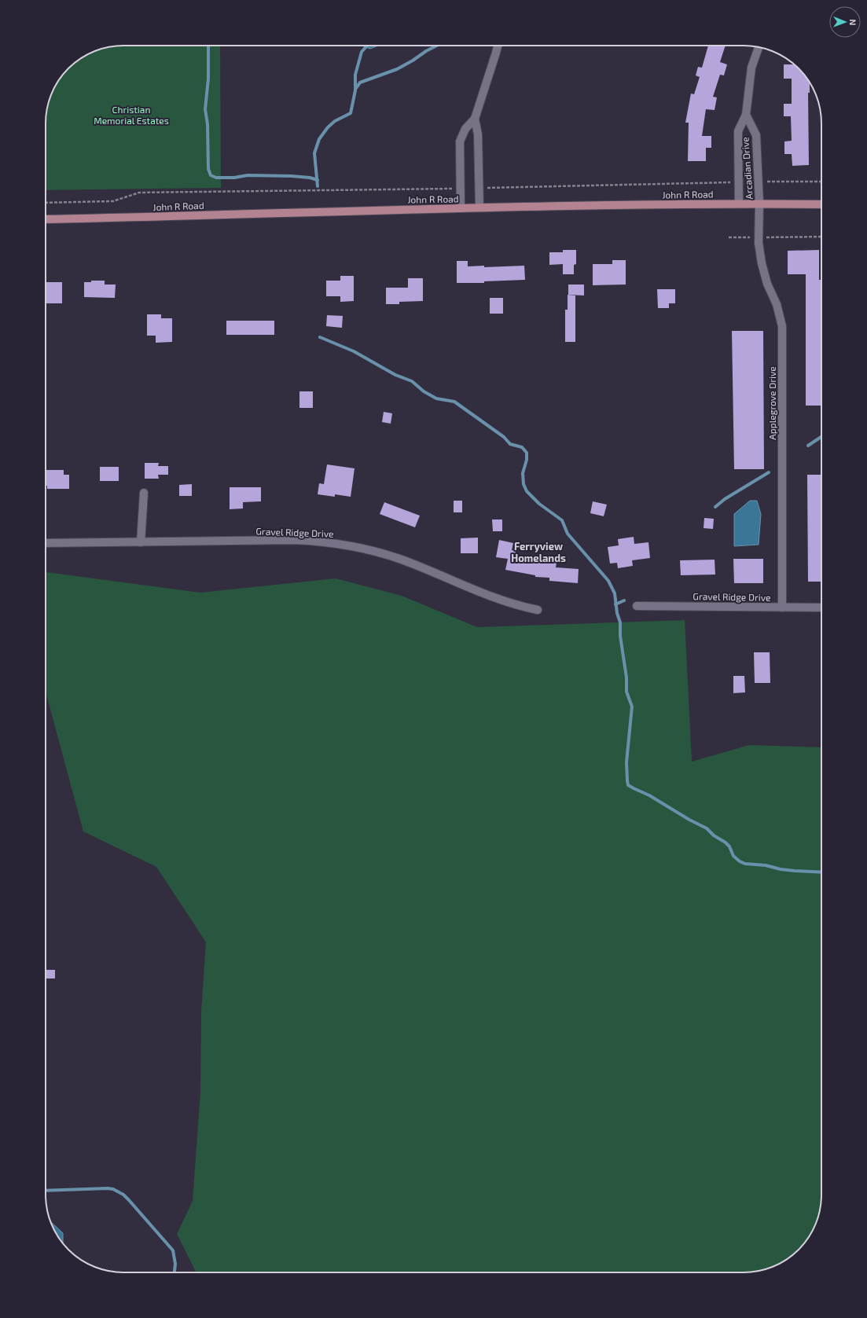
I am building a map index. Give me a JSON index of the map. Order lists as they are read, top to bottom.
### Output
{
  "streets": {
    "main road": ["John R Road"],
    "street": ["Arcadian Drive", "Applegrove Drive", "Gravel Ridge Drive"]
  },
  "crossings": [
    ["Arcadian Drive", "John R Road"],
    ["Arcadian Drive", "Applegrove Drive"],
    ["John R Road", "Applegrove Drive"],
    ["Applegrove Drive", "Gravel Ridge Drive"]
  ],
  "districts": ["Ferryview Homelands"],
  "parks": ["Christian Memorial Estates"],
  "north": "right"
}
